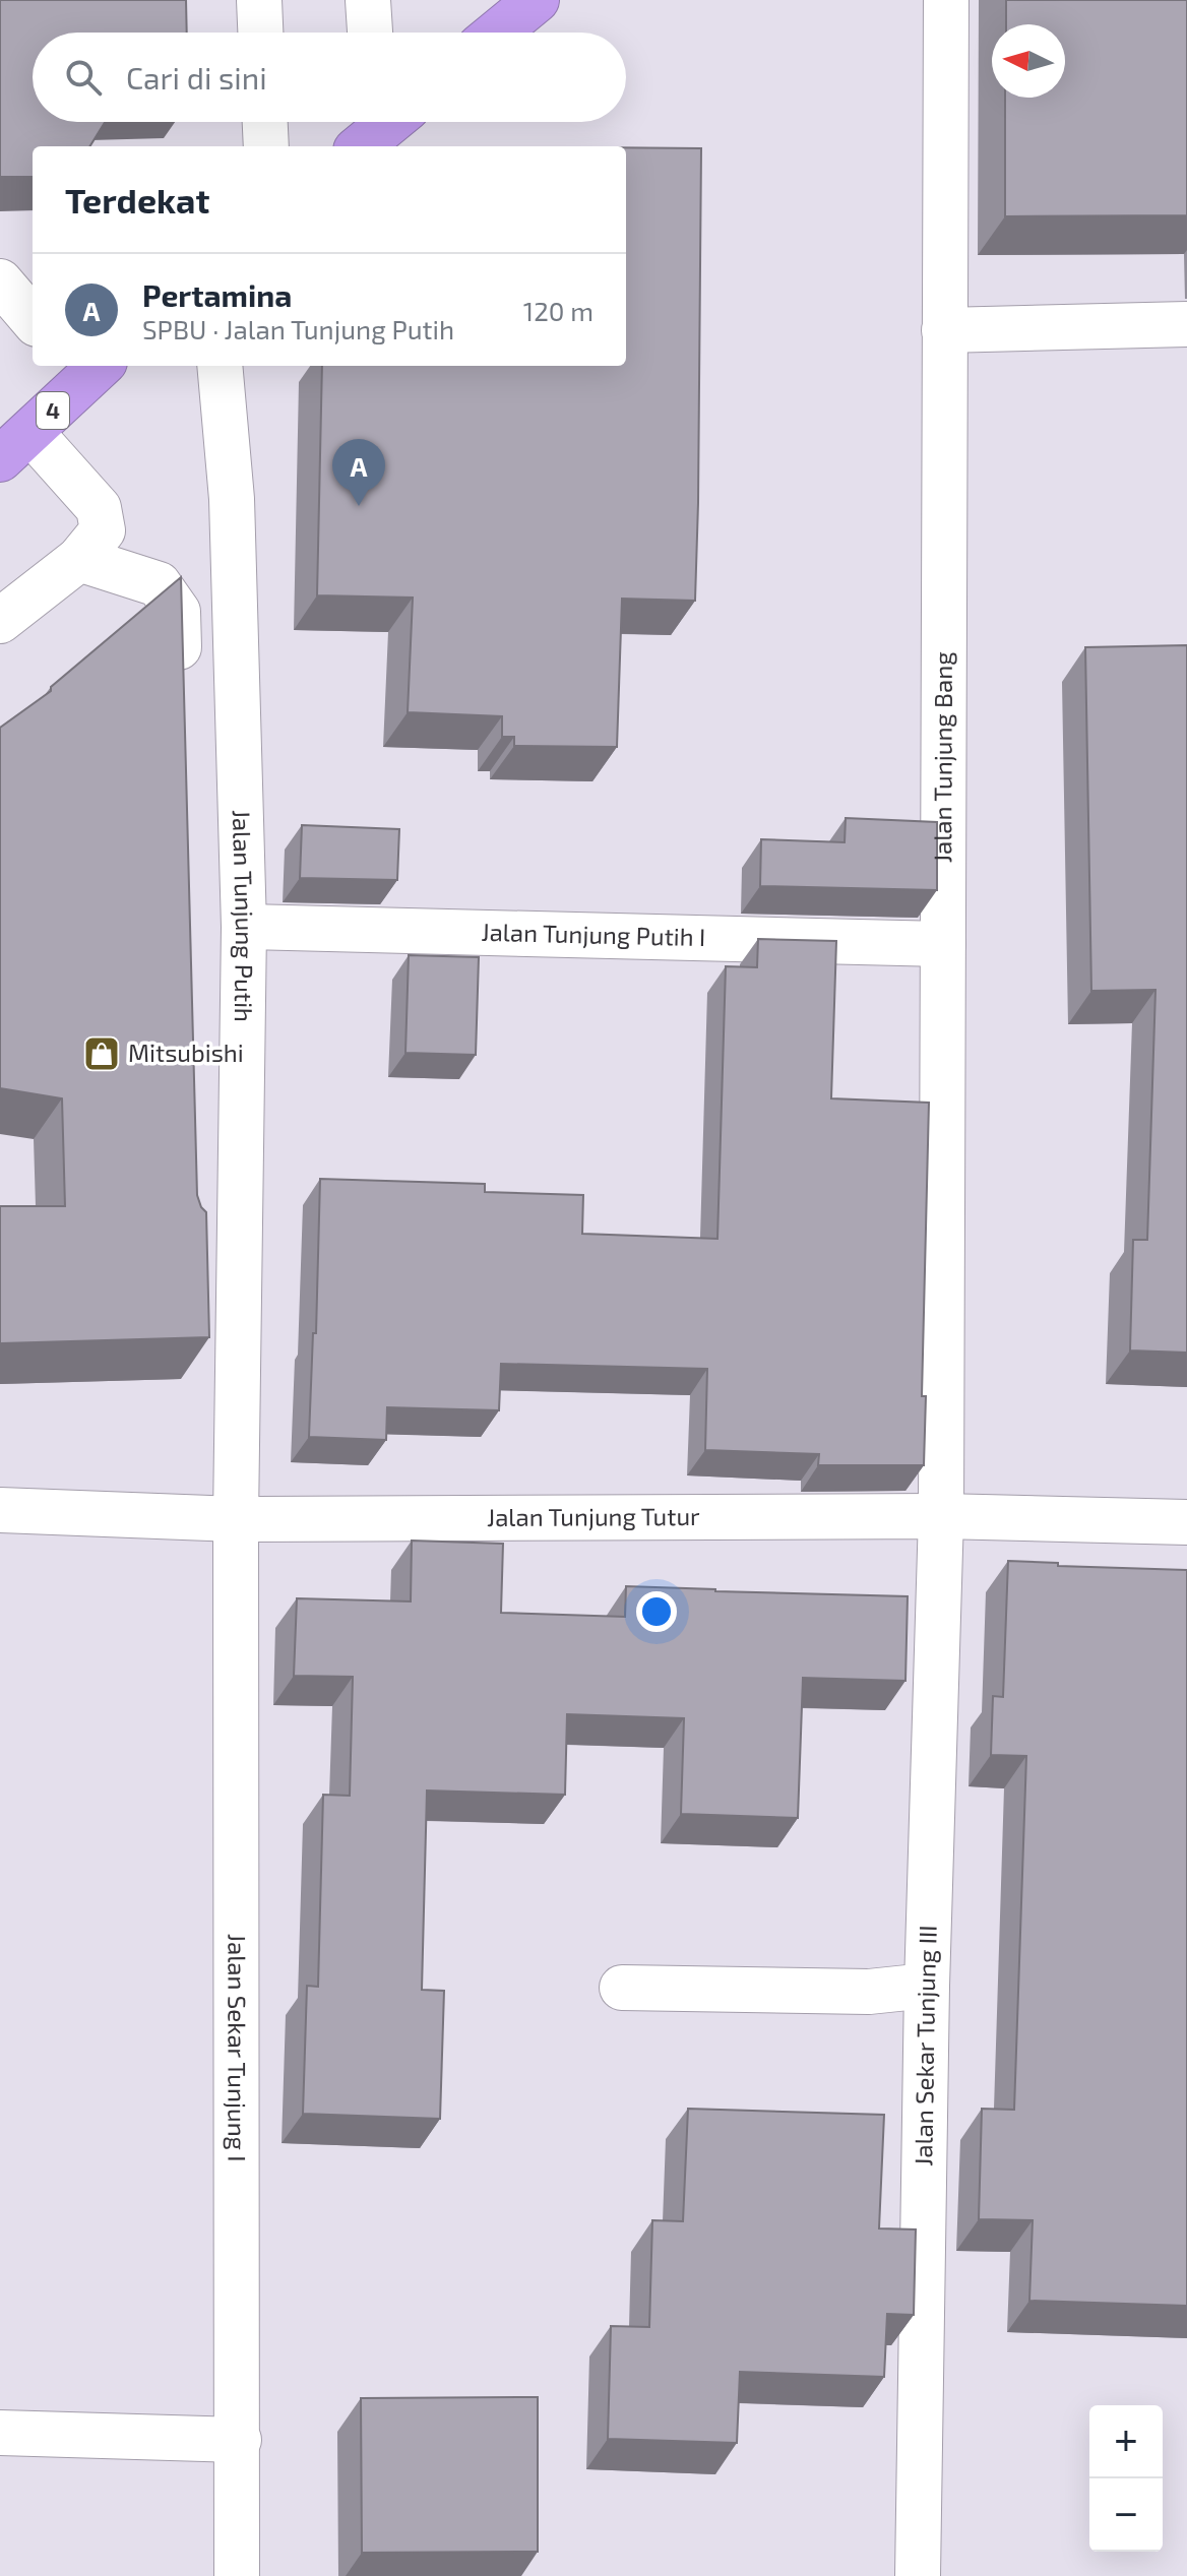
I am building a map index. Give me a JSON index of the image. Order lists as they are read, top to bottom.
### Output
{
  "streets": {
    "highway": ["4"],
    "street": [
      "Jalan Tunjung Bang",
      "Jalan Tunjung Putih",
      "Jalan Tunjung Putih I",
      "Jalan Tunjung Tutur",
      "Jalan Sekar Tunjung III",
      "Jalan Sekar Tunjung I"
    ]
  },
  "crossings": [
    ["Jalan Tunjung Bang", "Jalan Tunjung Putih I"],
    ["Jalan Tunjung Bang", "Jalan Tunjung Tutur"],
    ["Jalan Tunjung Bang", "Jalan Sekar Tunjung III"],
    ["Jalan Tunjung Putih", "Jalan Tunjung Putih I"],
    ["Jalan Tunjung Putih", "Jalan Tunjung Tutur"],
    ["Jalan Tunjung Putih", "Jalan Sekar Tunjung I"],
    ["Jalan Tunjung Tutur", "Jalan Sekar Tunjung III"],
    ["Jalan Tunjung Tutur", "Jalan Sekar Tunjung I"]
  ],
  "places": {
    "shop": ["Mitsubishi"]
  },
  "north": "left",
  "page": {
    "search": "Cari di sini",
    "heading": "Terdekat",
    "list": [
      {
        "mark": "A",
        "name": "Pertamina",
        "note": "SPBU · Jalan Tunjung Putih",
        "value": "120 m"
      }
    ],
    "pins": "A",
    "map_buttons": ["+", "−"]
  }
}
